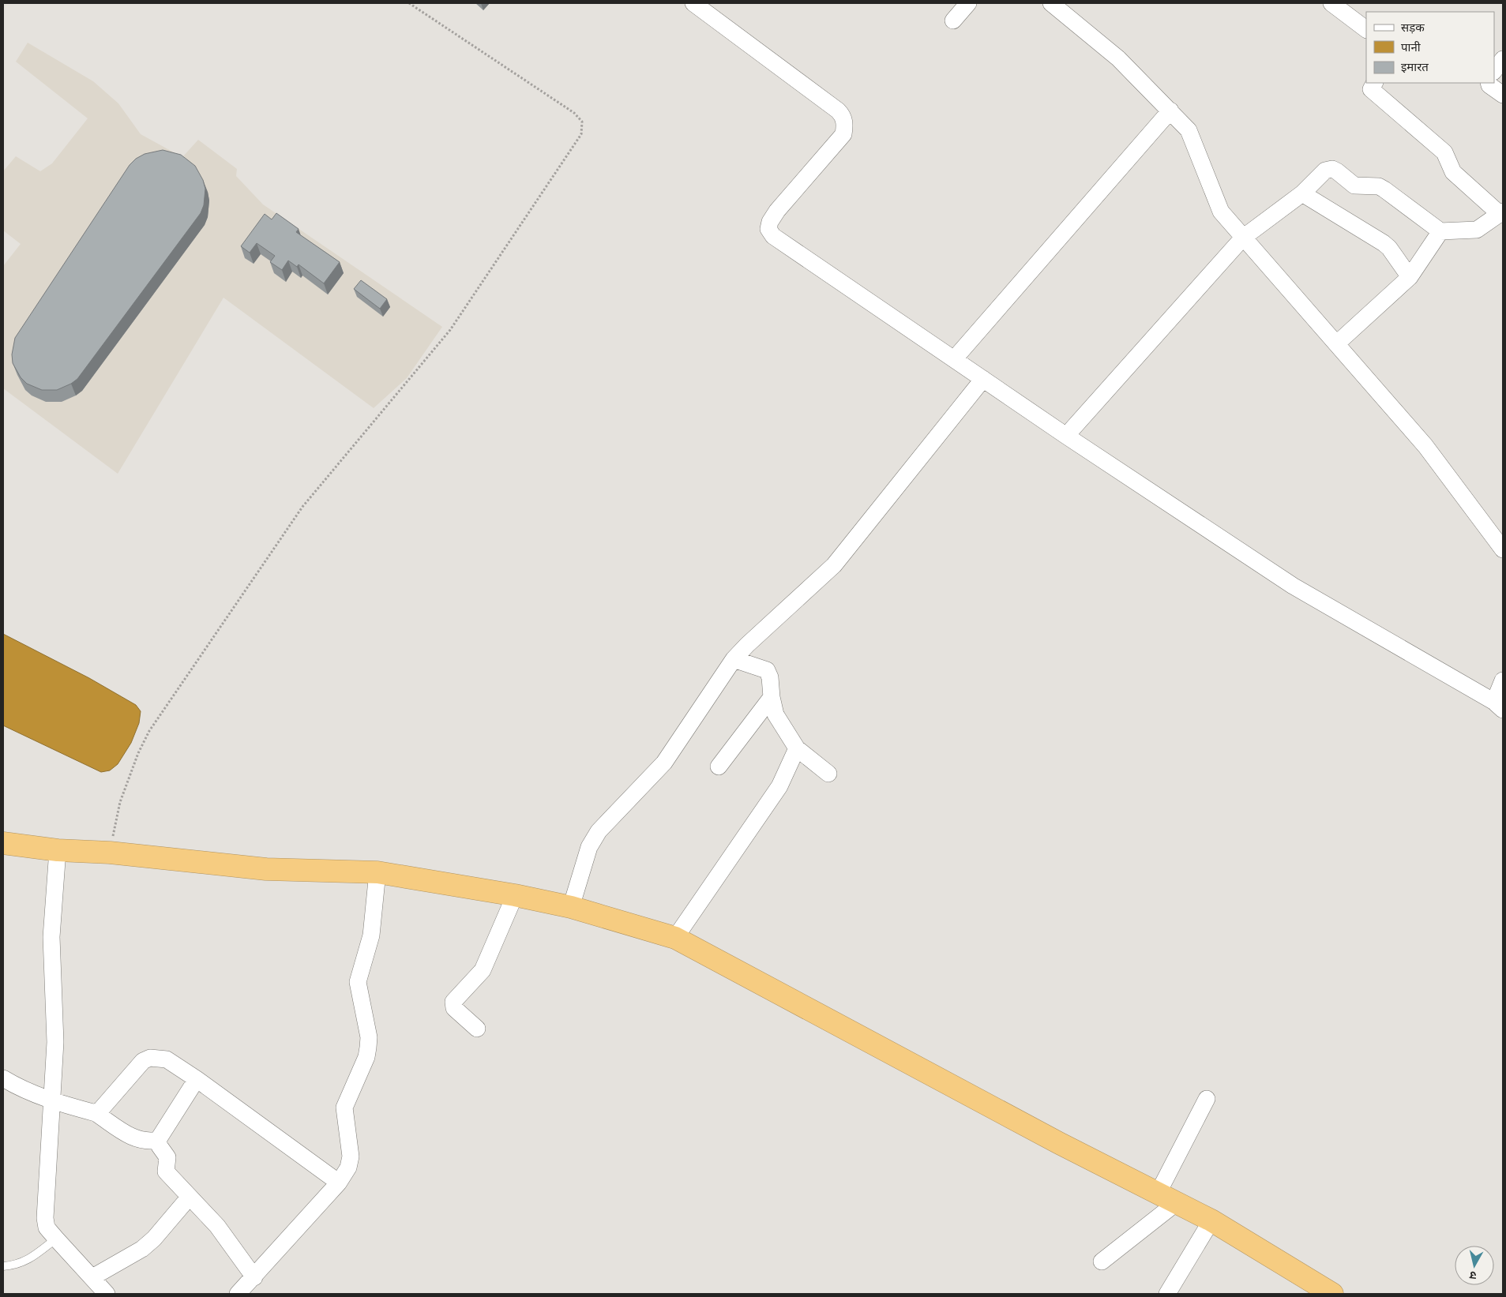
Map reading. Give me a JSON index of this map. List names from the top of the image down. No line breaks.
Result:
{"legend":["सड़क","पानी","इमारत"],"north":"bottom"}
